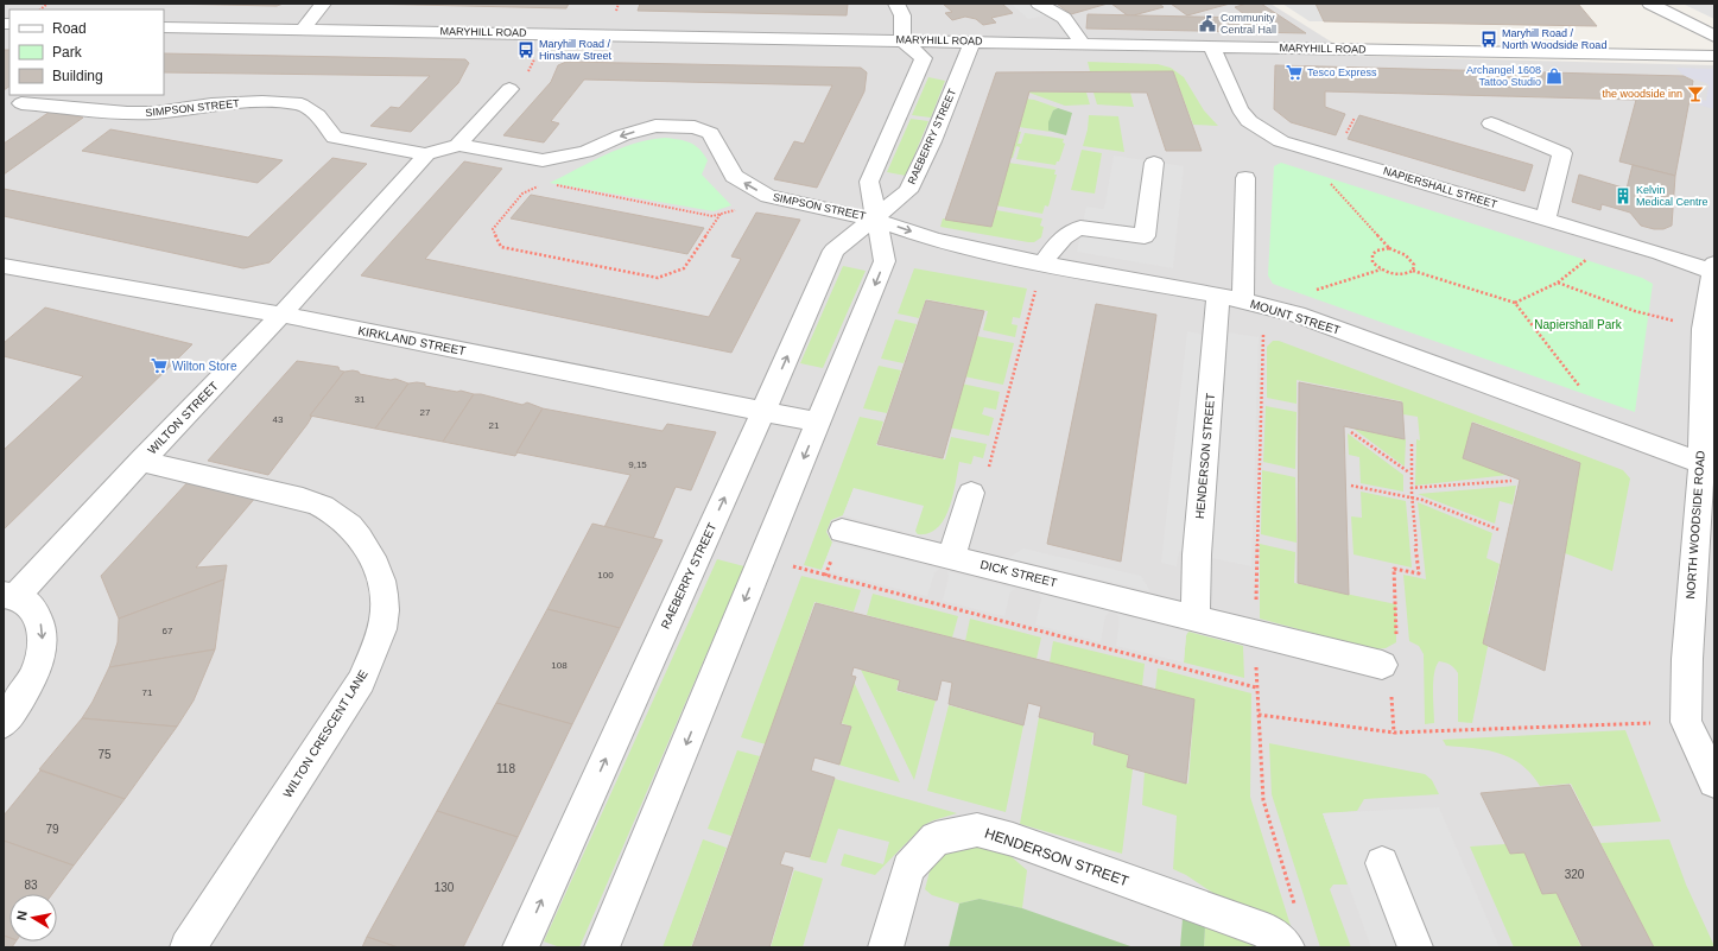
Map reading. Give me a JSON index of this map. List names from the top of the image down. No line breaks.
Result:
{"streets":{"street":["MARYHILL ROAD","SIMPSON STREET","RAEBERRY STREET","NAPIERSHALL STREET","MOUNT STREET","KIRKLAND STREET","WILTON STREET","HENDERSON STREET","NORTH WOODSIDE ROAD","DICK STREET","WILTON CRESCENT LANE"]},"crossings":[["MARYHILL ROAD","RAEBERRY STREET"],["MARYHILL ROAD","NAPIERSHALL STREET"],["SIMPSON STREET","RAEBERRY STREET"],["SIMPSON STREET","MOUNT STREET"],["SIMPSON STREET","WILTON STREET"],["RAEBERRY STREET","MOUNT STREET"],["RAEBERRY STREET","KIRKLAND STREET"],["NAPIERSHALL STREET","NORTH WOODSIDE ROAD"],["MOUNT STREET","HENDERSON STREET"],["MOUNT STREET","NORTH WOODSIDE ROAD"],["KIRKLAND STREET","WILTON STREET"],["WILTON STREET","WILTON CRESCENT LANE"],["HENDERSON STREET","DICK STREET"]],"parks":["Napiershall Park"],"places":{"public building":["Community Central Hall"],"bus stop":["Maryhill Road / North Woodside Road","Maryhill Road / Hinshaw Street"],"supermarket":["Tesco Express","Wilton Store"],"shop":["Archangel 1608 Tattoo Studio"],"bar":["the woodside inn"],"building":["Kelvin Medical Centre"]},"house_numbers":["31","27","43","21","9,15","100","67","108","71","75","118","79","320","83","130"],"legend":["Road","Park","Building"],"north":"left"}
